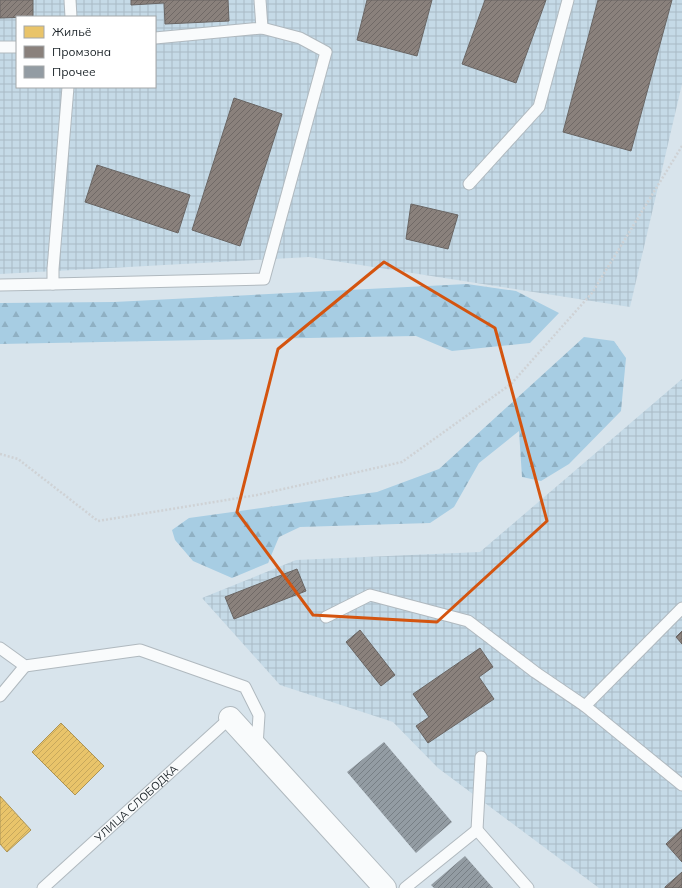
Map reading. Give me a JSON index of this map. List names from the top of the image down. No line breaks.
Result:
{"streets":{"lane":["УЛИЦА СЛОБОДКА"]},"legend":["Жильё","Промзона","Прочее"]}
